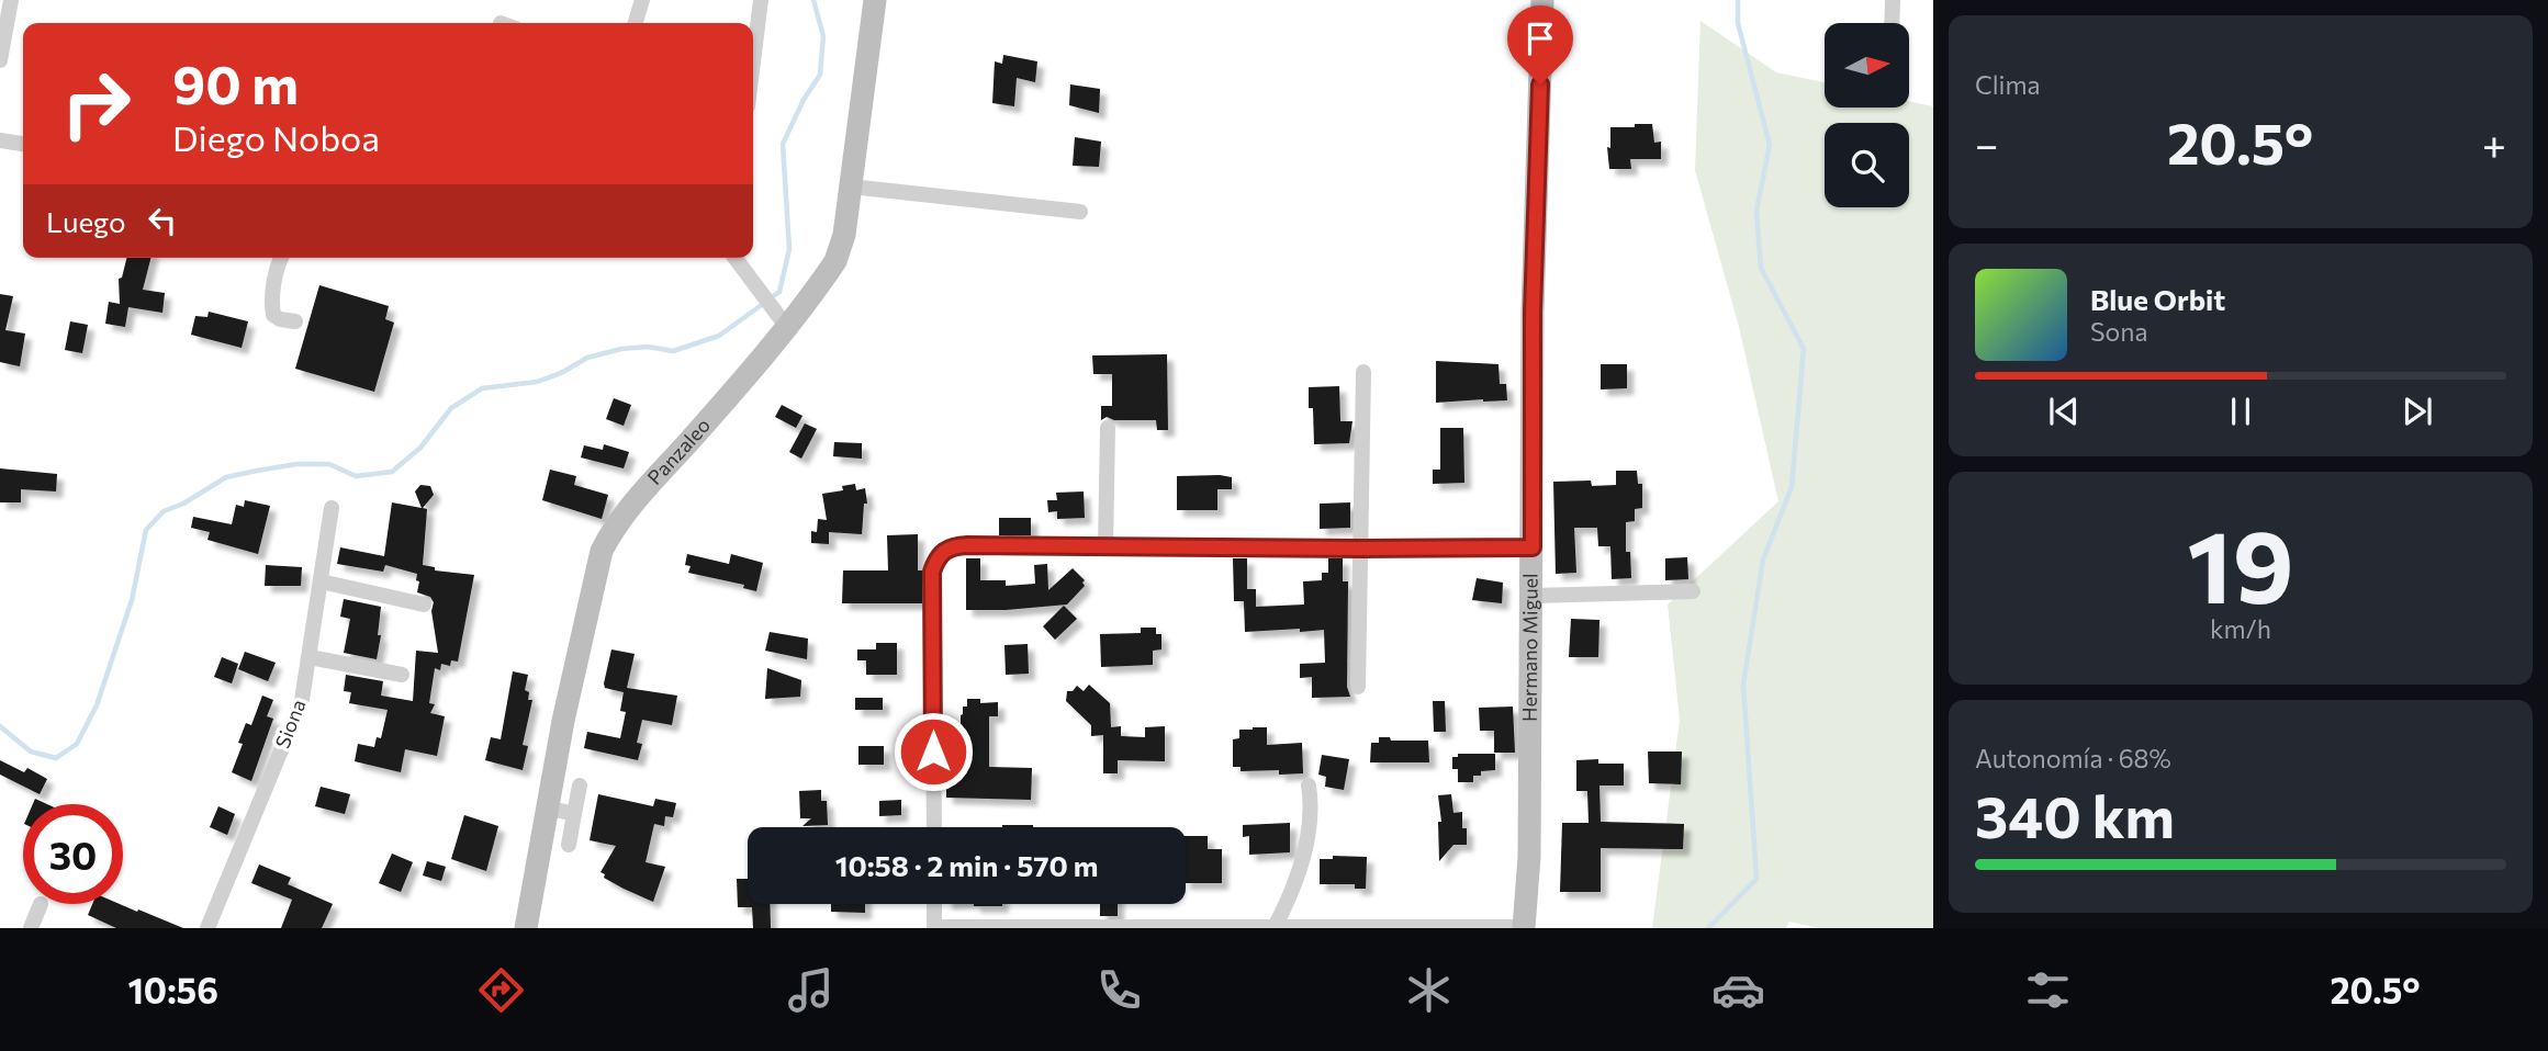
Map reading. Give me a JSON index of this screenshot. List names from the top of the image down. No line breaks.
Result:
{"streets":{"street":["Panzaleo","Hermano Miguel","Siona"]},"north":"right","page":{"tile":["Clima",["19","km/h"],["Autonomía · 68%","340 km"]],"turn":["90 m","Diego Noboa"],"heat":["−","20.5°","+"],"then":"Luego","song":["Blue Orbit","Sona"],"limit":"30","trip":"10:58 · 2 min · 570 m","tabs":["10:56","20.5°"]}}
